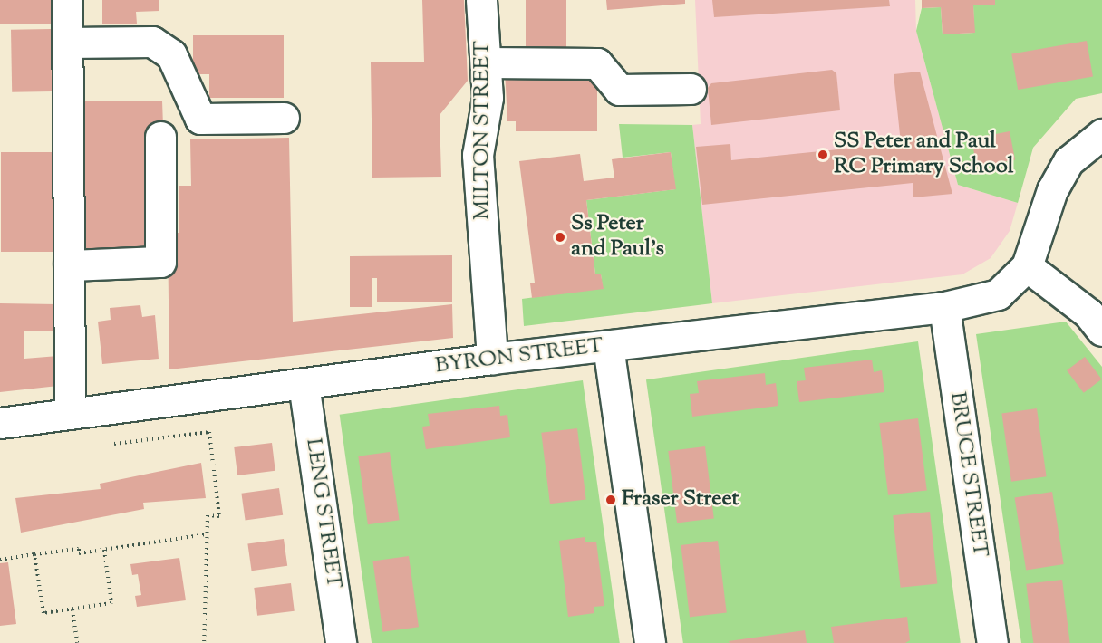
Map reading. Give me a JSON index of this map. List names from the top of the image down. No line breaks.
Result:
{"streets":{"street":["MILTON STREET","BYRON STREET","BRUCE STREET","LENG STREET"]},"crossings":[["MILTON STREET","BYRON STREET"],["BYRON STREET","BRUCE STREET"],["BYRON STREET","LENG STREET"]],"places":["SS Peter and Paul RC Primary School","Ss Peter and Paul's","Fraser Street"]}
